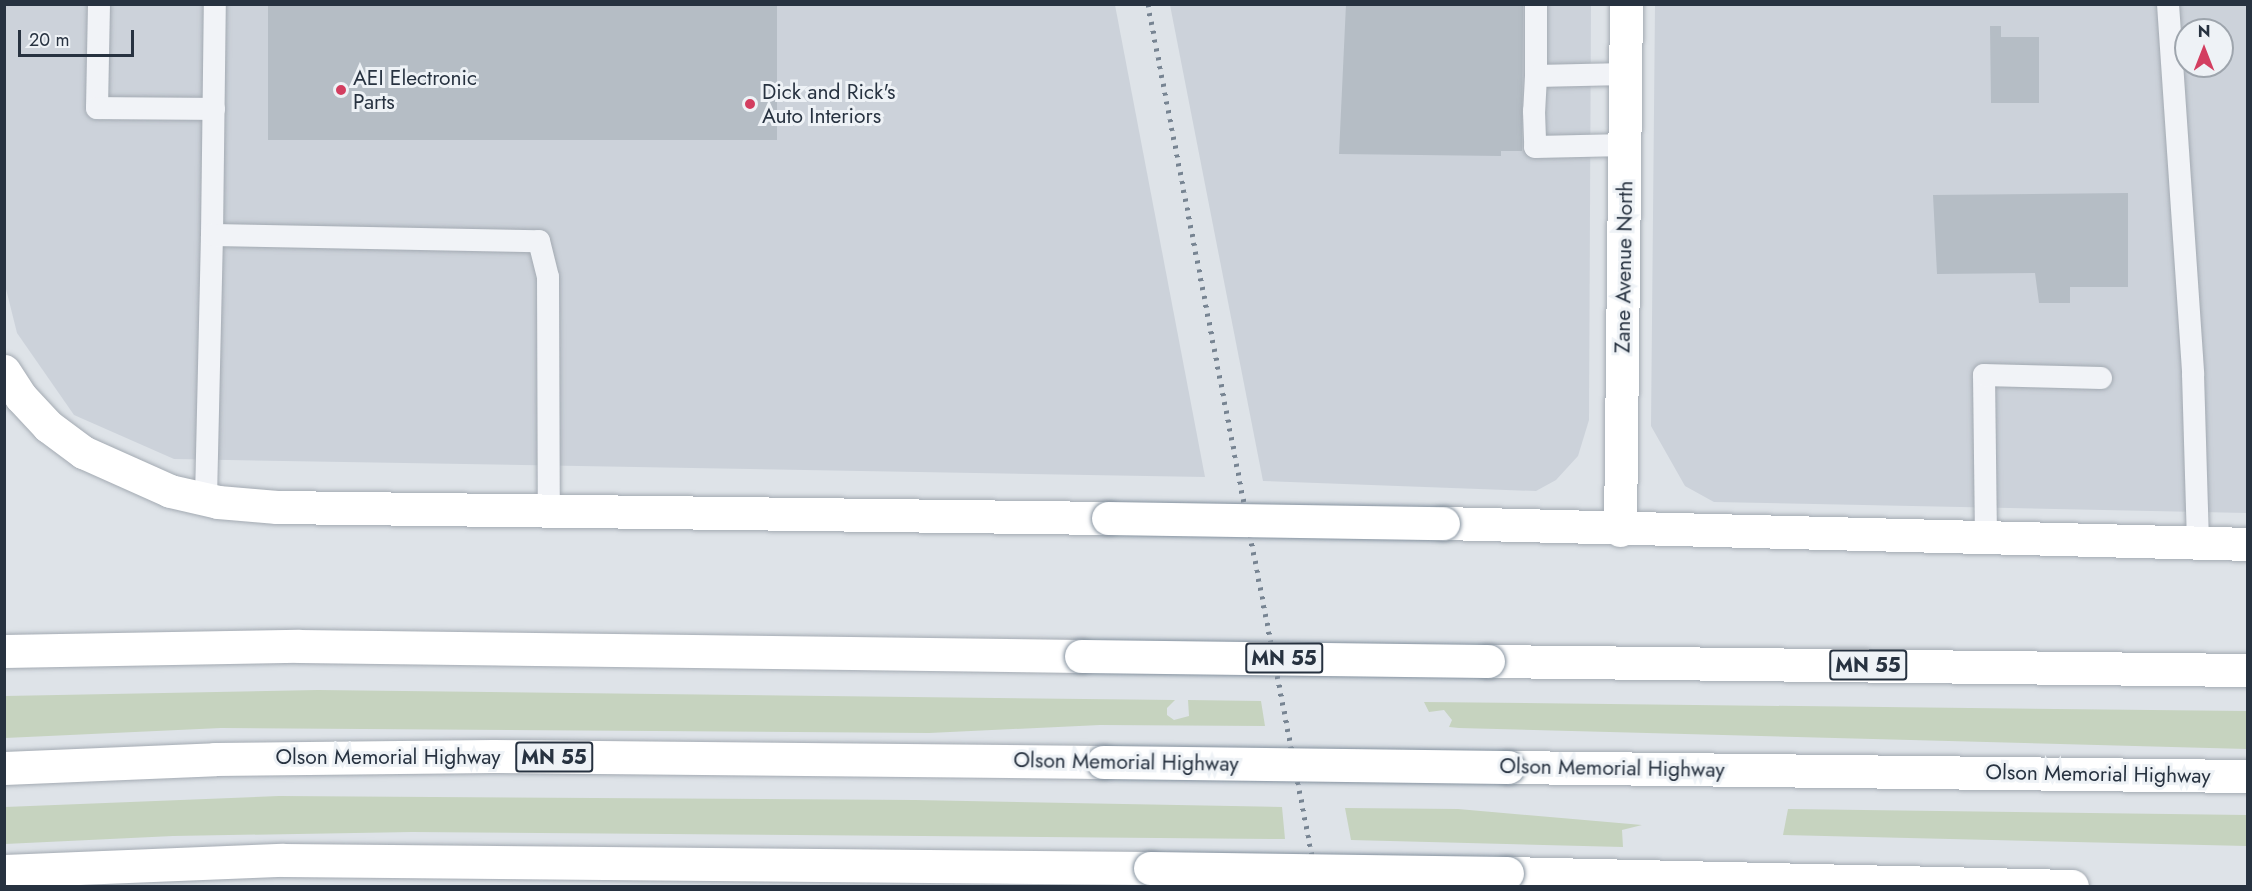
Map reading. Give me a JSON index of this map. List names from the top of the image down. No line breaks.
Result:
{"streets":{"main road":["Zane Avenue North","MN 55","Olson Memorial Highway"]},"places":["AEI Electronic Parts","Dick and Rick's Auto Interiors"],"scale_bar":"20 m","north":"top"}
